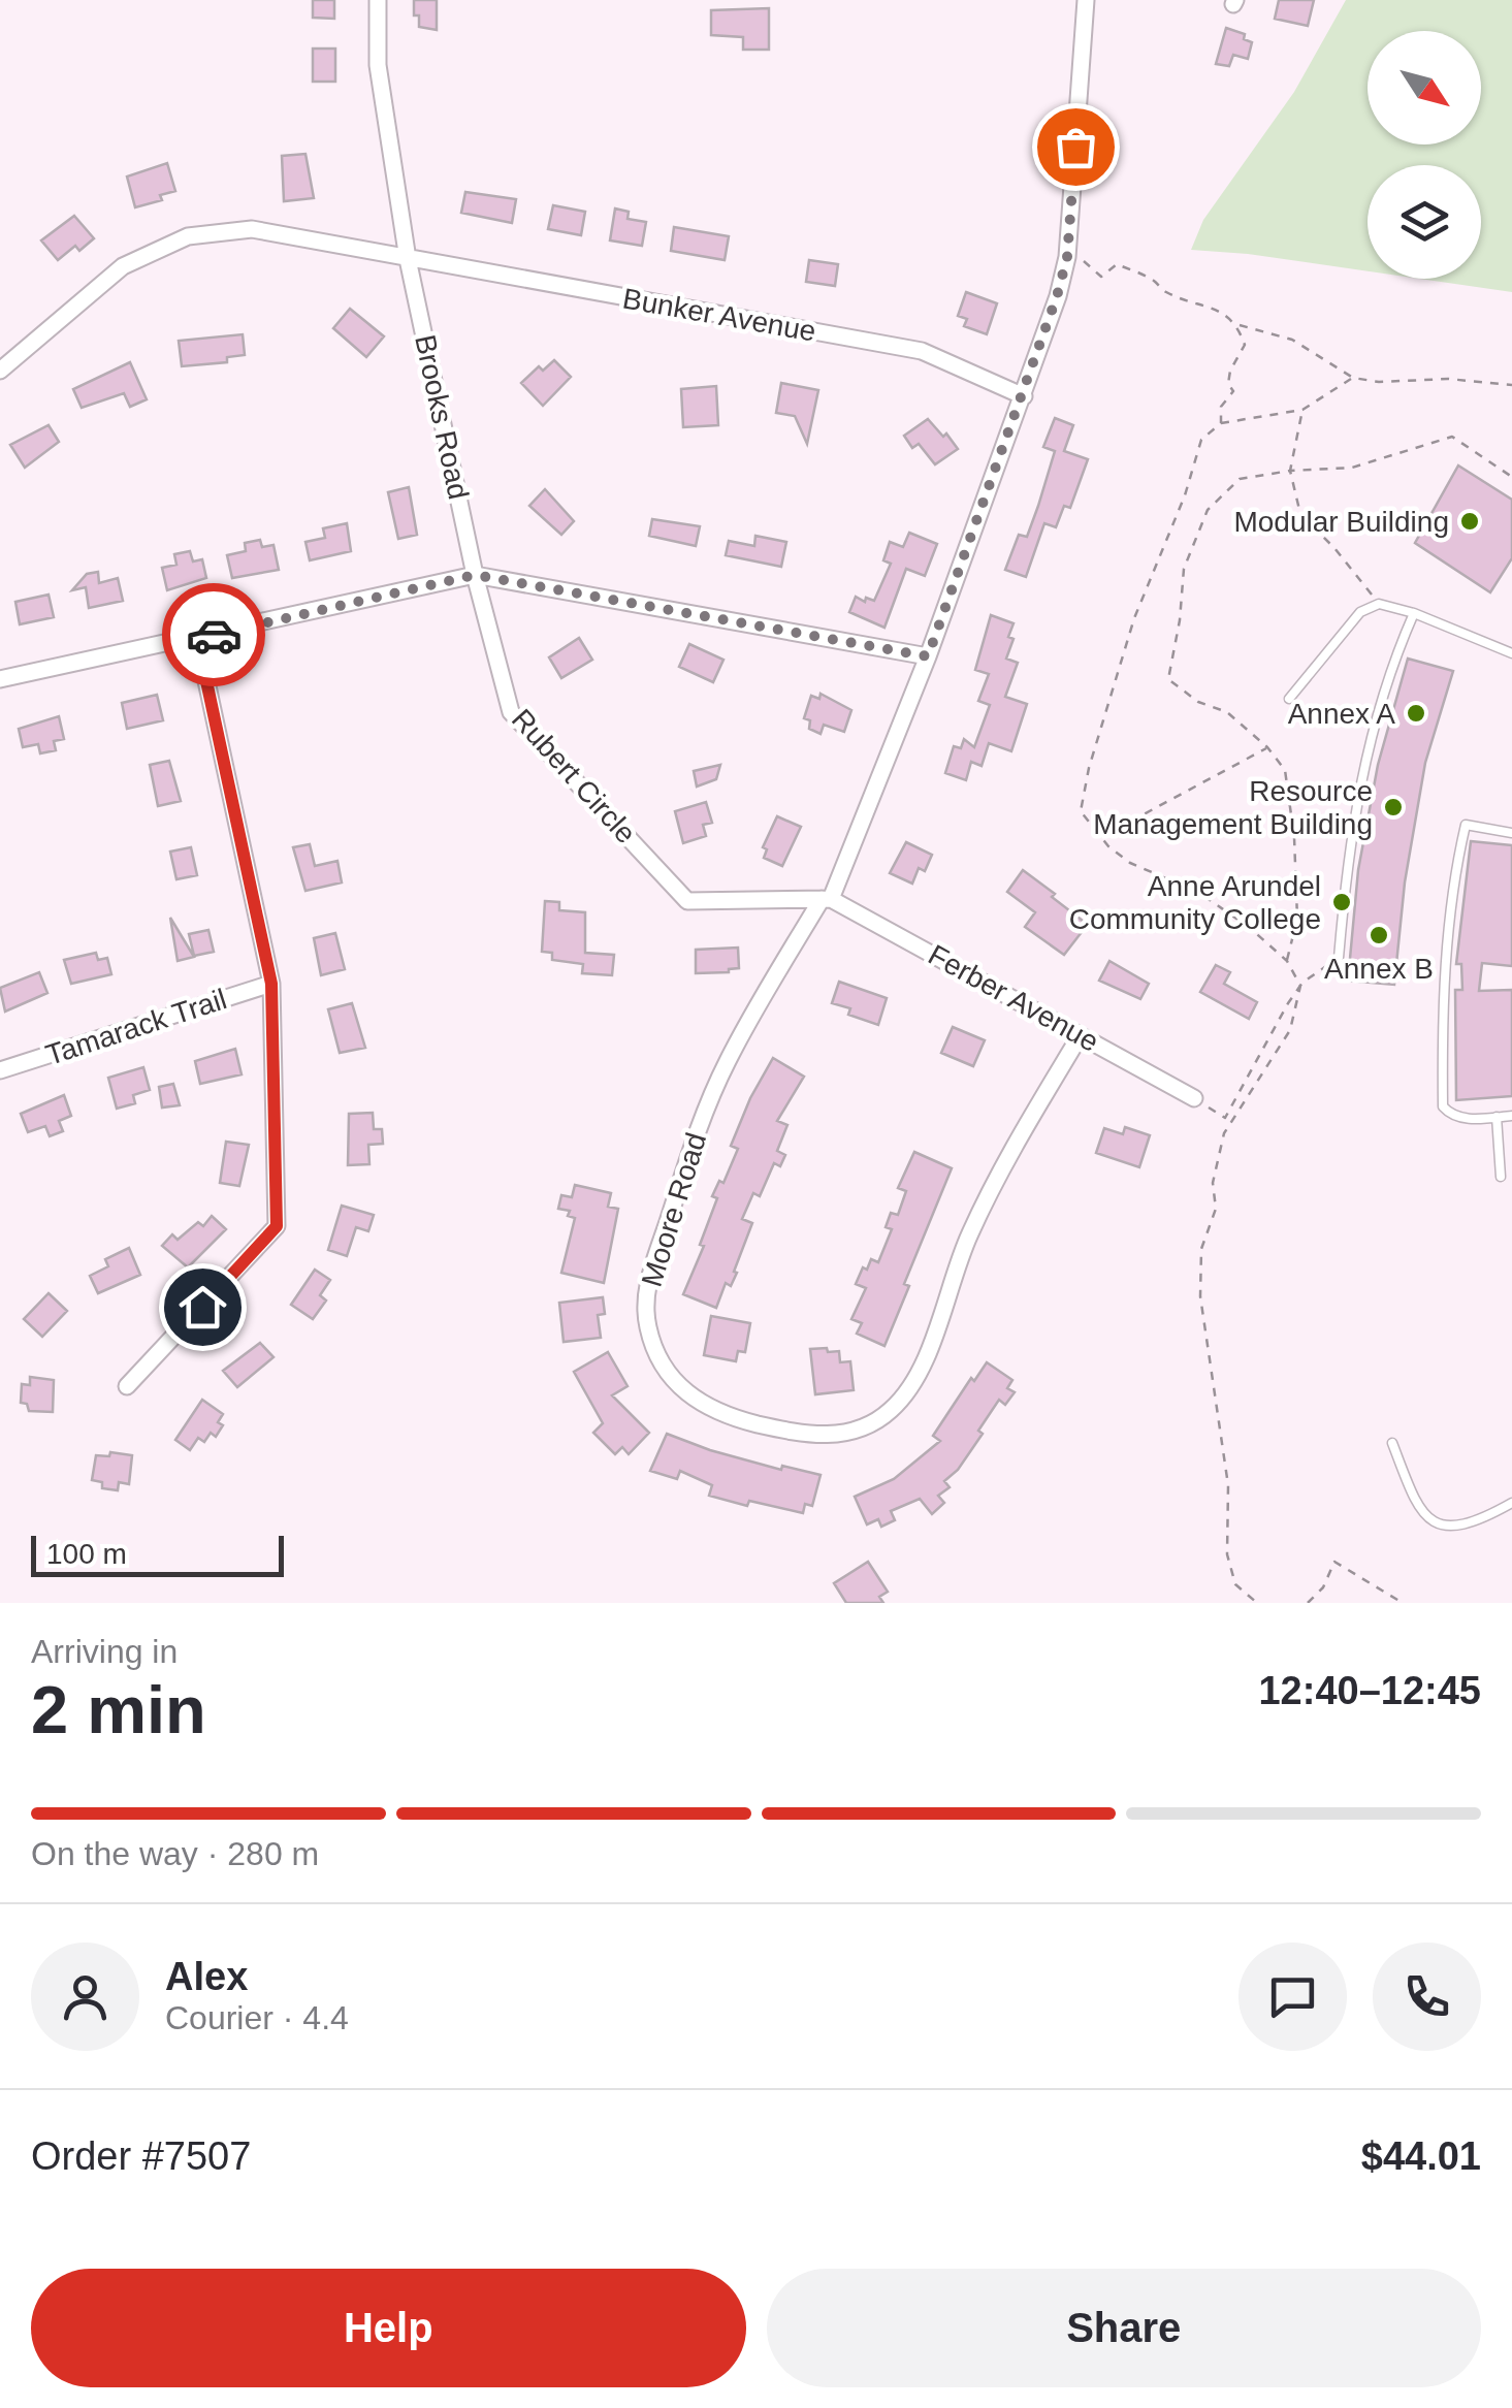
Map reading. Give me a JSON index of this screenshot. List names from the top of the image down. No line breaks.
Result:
{"streets":{"street":["Bunker Avenue","Brooks Road","Rubert Circle","Ferber Avenue","Tamarack Trail","Moore Road"]},"crossings":[["Bunker Avenue","Brooks Road"],["Bunker Avenue","Moore Road"],["Brooks Road","Rubert Circle"],["Rubert Circle","Ferber Avenue"],["Rubert Circle","Moore Road"],["Ferber Avenue","Moore Road"]],"places":["Modular Building","Annex A","Resource Management Building","Anne Arundel Community College","Annex B"],"scale_bar":"100 m","north":"bottom right","page":{"scale":"100 m","heading":["2 min","Arriving in","12:40–12:45"],"panel":["Alex","Courier · 4.4","Order #7507","$44.01"],"bar":"On the way · 280 m","buttons":["Help","Share"]}}
